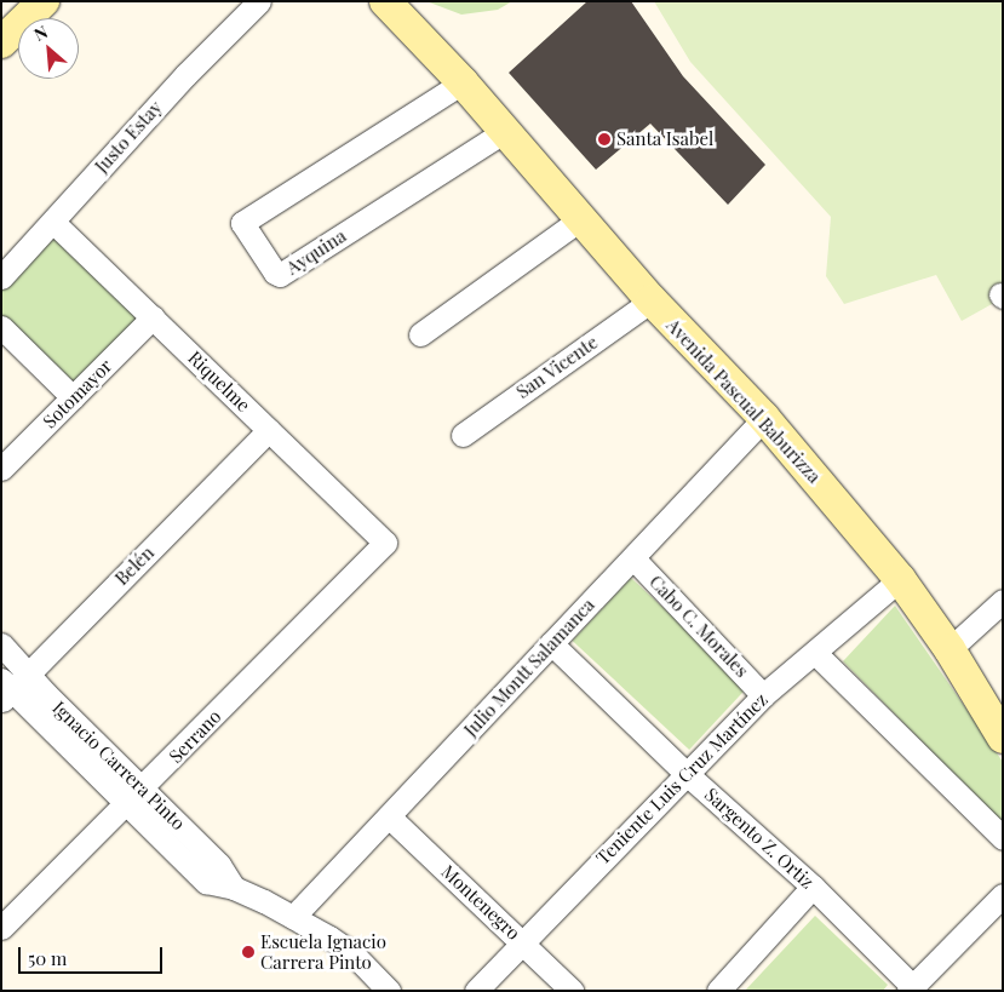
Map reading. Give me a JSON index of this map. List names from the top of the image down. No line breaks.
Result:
{"streets":{"main road":["Avenida Pascual Baburizza"],"street":["Justo Estay","Ayquina","San Vicente","Riquelme","Sotomayor","Belén","Cabo C. Morales","Julio Montt Salamanca","Serrano","Ignacio Carrera Pinto","Teniente Luis Cruz Martínez","Sargento Z. Ortiz","Montenegro"]},"crossings":[["Justo Estay","Riquelme"],["Ayquina","Avenida Pascual Baburizza"],["San Vicente","Avenida Pascual Baburizza"],["Riquelme","Sotomayor"],["Riquelme","Belén"],["Riquelme","Serrano"],["Avenida Pascual Baburizza","Julio Montt Salamanca"],["Avenida Pascual Baburizza","Teniente Luis Cruz Martínez"],["Belén","Ignacio Carrera Pinto"],["Cabo C. Morales","Julio Montt Salamanca"],["Cabo C. Morales","Teniente Luis Cruz Martínez"],["Julio Montt Salamanca","Ignacio Carrera Pinto"],["Julio Montt Salamanca","Sargento Z. Ortiz"],["Julio Montt Salamanca","Montenegro"],["Serrano","Ignacio Carrera Pinto"],["Teniente Luis Cruz Martínez","Sargento Z. Ortiz"],["Teniente Luis Cruz Martínez","Montenegro"]],"places":["Santa Isabel","Escuela Ignacio Carrera Pinto"],"scale_bar":"50 m","north":"top left"}
